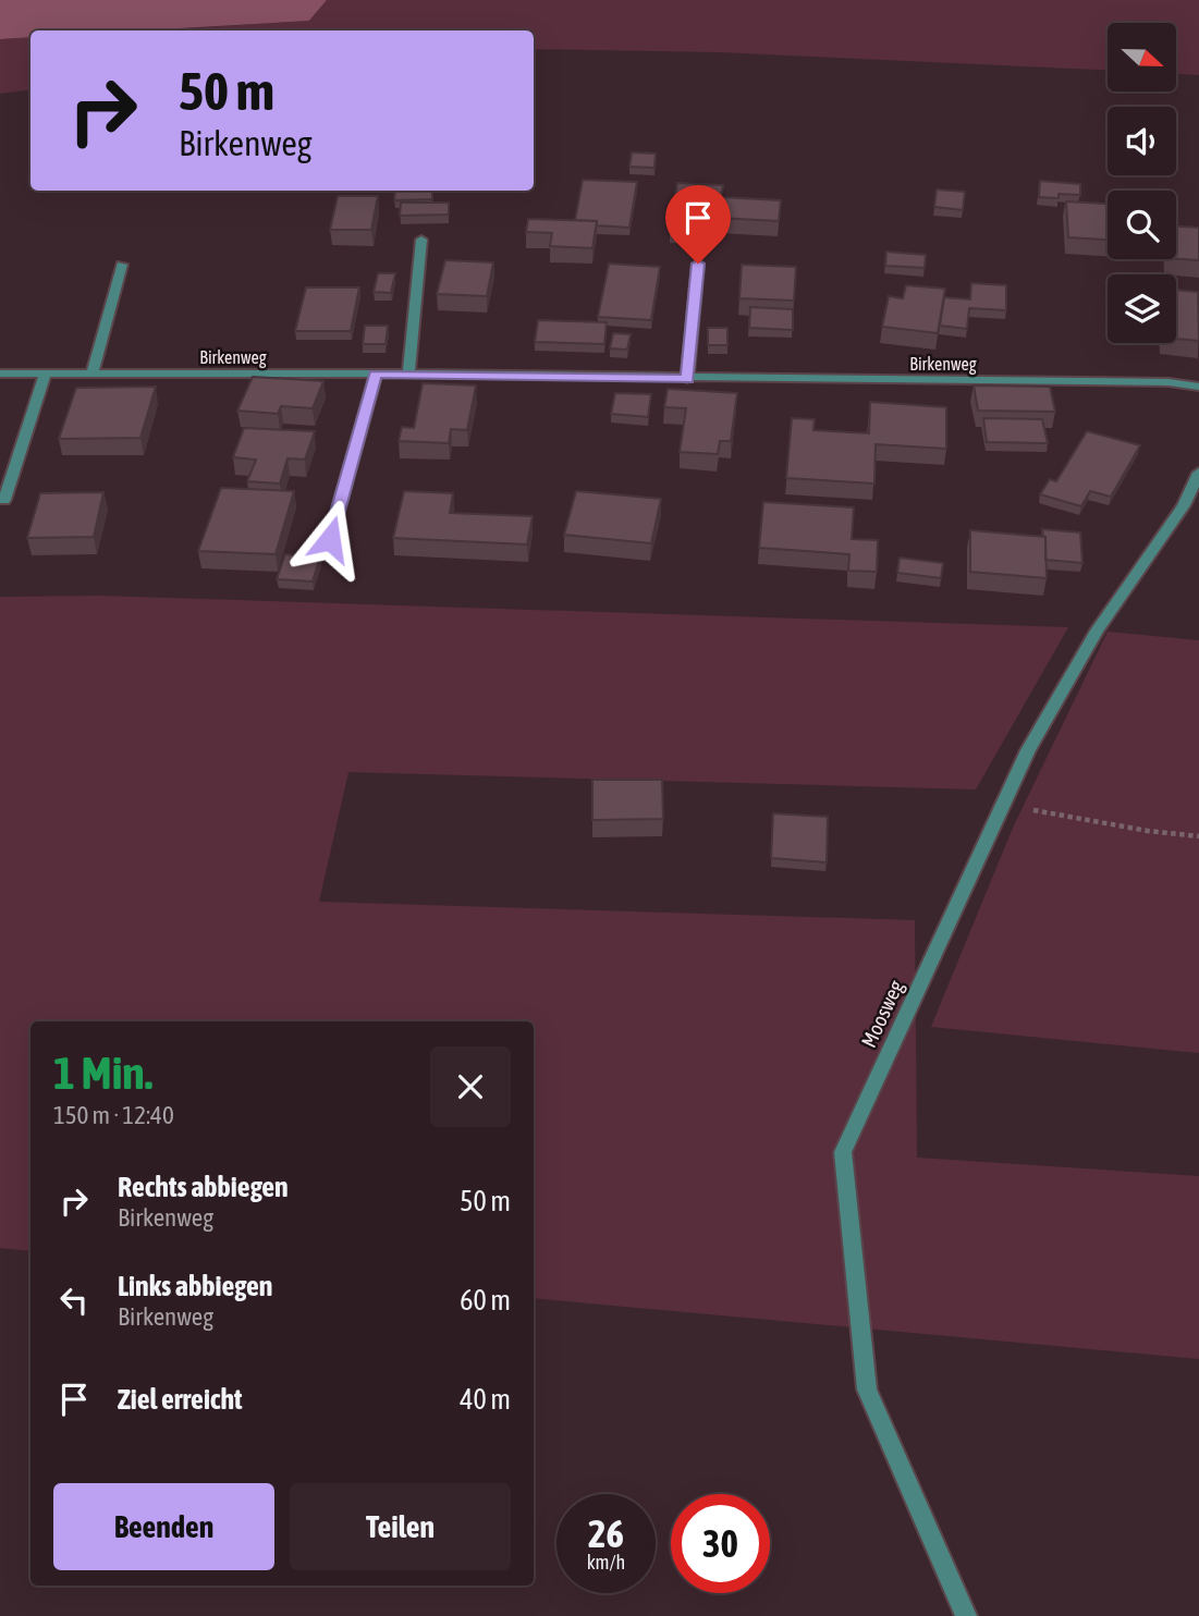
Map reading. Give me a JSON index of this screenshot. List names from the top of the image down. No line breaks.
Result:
{"streets":{"street":["Birkenweg","Moosweg"]},"north":"right","page":{"turn":["50 m","Birkenweg"],"heading":["1 Min.","150 m · 12:40"],"list":[{"name":"Rechts abbiegen","note":"Birkenweg","value":"50 m"},{"name":"Links abbiegen","note":"Birkenweg","value":"60 m"},{"name":"Ziel erreicht","value":"40 m"}],"buttons":["Beenden","Teilen"],"speed":"26 km/h","limit":"30"}}
